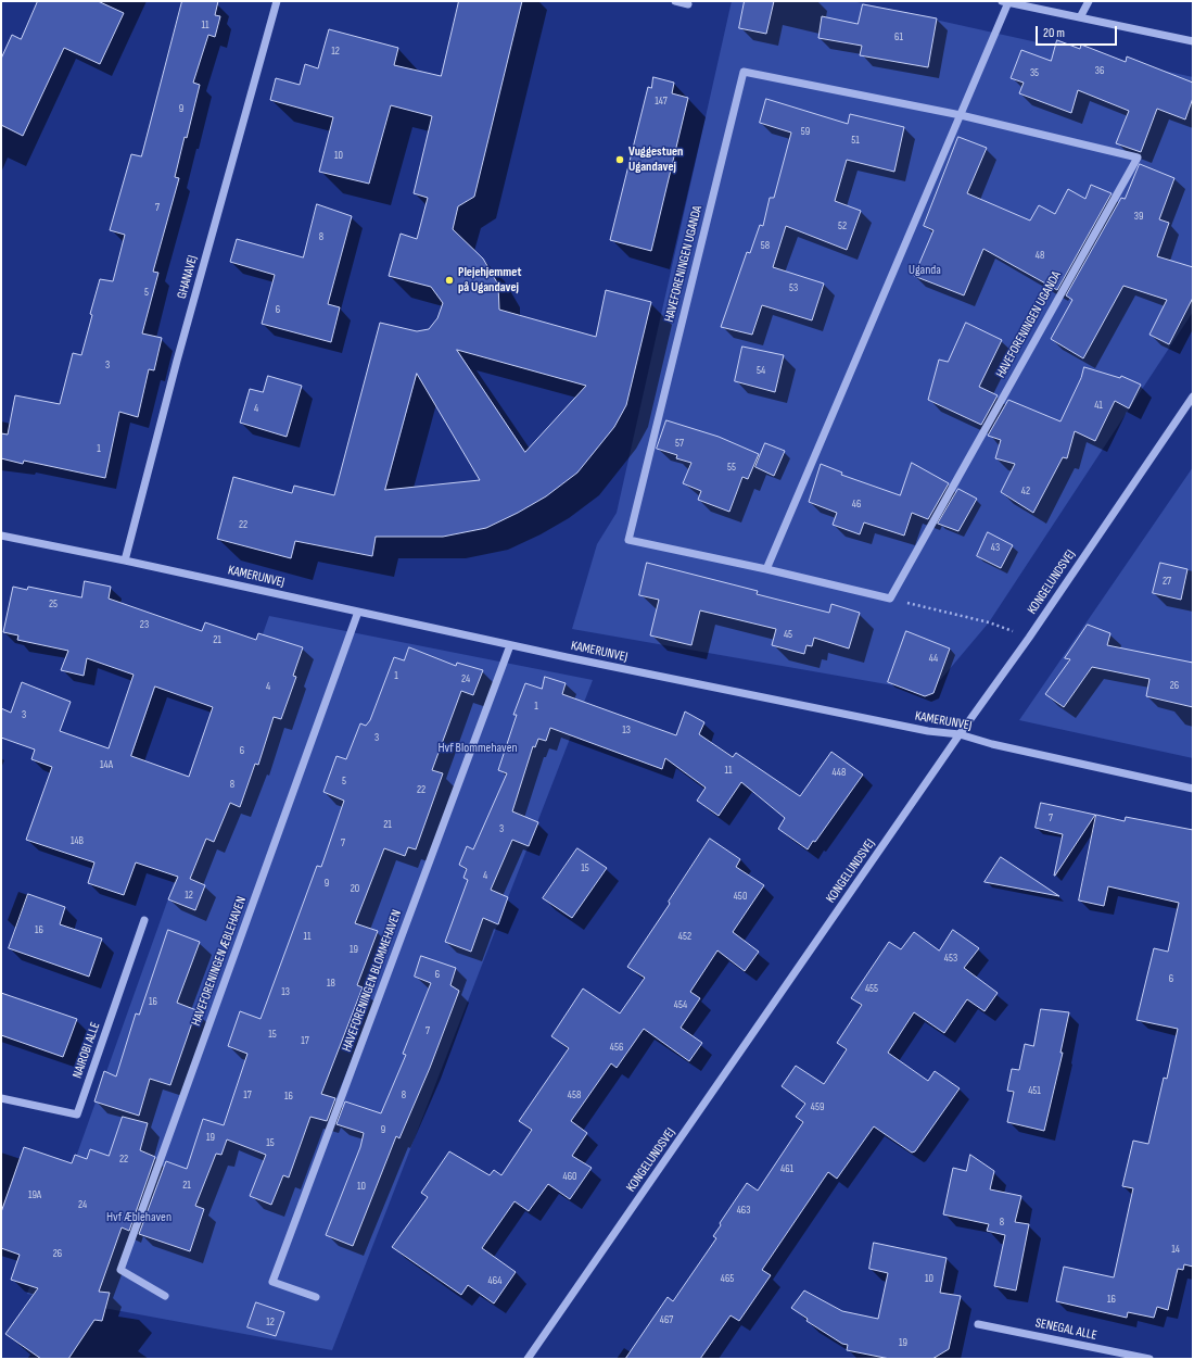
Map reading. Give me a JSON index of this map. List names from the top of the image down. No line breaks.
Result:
{"streets":{"street":["HAVEFORENINGEN UGANDA","GHANAVEJ","KAMERUNVEJ","KONGELUNDSVEJ","HAVEFORENINGEN ÆBLEHAVEN","HAVEFORENINGEN BLOMMEHAVEN","NAIROBI ALLE","SENEGAL ALLE"]},"crossings":[["GHANAVEJ","KAMERUNVEJ"],["KAMERUNVEJ","KONGELUNDSVEJ"],["KAMERUNVEJ","HAVEFORENINGEN ÆBLEHAVEN"],["KAMERUNVEJ","HAVEFORENINGEN BLOMMEHAVEN"]],"parks":["Uganda","Hvf Blommehaven","Hvf Æblehaven"],"places":["Vuggestuen Ugandavej","Plejehjemmet på Ugandavej"],"house_numbers":["11","61","12","36","35","147","9","59","51","10","7","39","52","8","58","48","53","5","6","3","54","41","4","57","1","55","42","46","22","43","27","25","23","45","21","44","1","24","26","4","1","3","13","3","6","14A","11","448","5","8","22","7","21","3","14B","7","15","4","9","20","12","450","16","11","452","19","453","6","6","18","455","13","16","454","7","15","17","456","451","17","8","458","16","459","9","19","15","22","461","460","21","10","19A","24","463","8","14","26","465","10","464","16","467","12","19"],"scale_bar":"20 m"}
